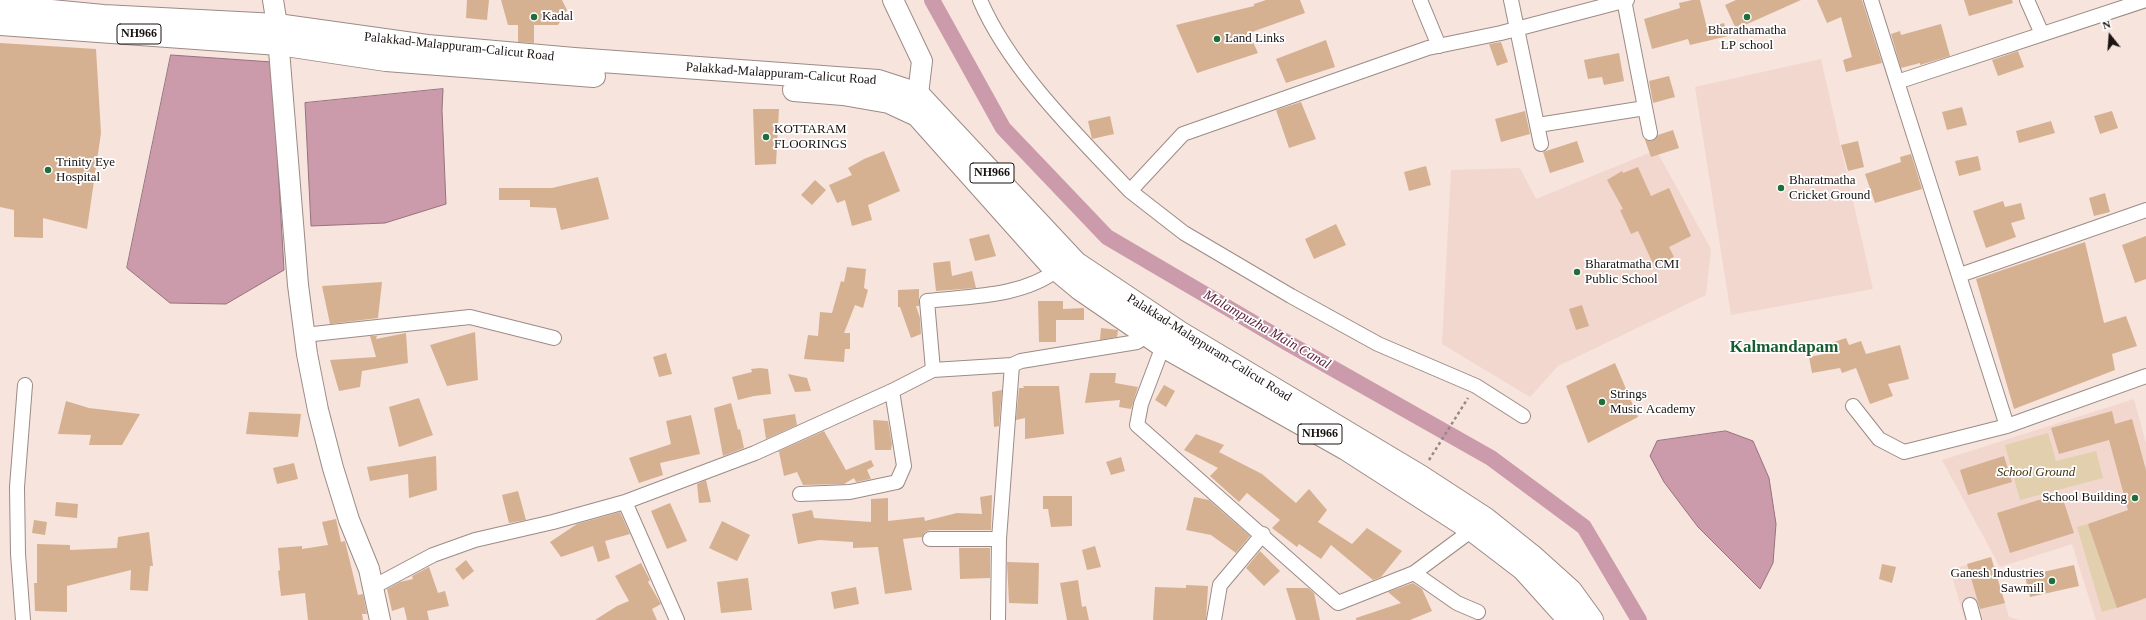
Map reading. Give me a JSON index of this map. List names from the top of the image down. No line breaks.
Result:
{"streets":{"highway":["NH966","Palakkad-Malappuram-Calicut Road"]},"districts":["Kalmandapam"],"water":["Malampuzha Main Canal"],"parks":["School Ground"],"places":["Kadal","Bharathamatha LP school","Land Links","KOTTARAM FLOORINGS","Trinity Eye Hospital","Bharatmatha Cricket Ground","Bharatmatha CMI Public School","Strings Music Academy","School Building","Ganesh Industries Sawmill"],"north":"top"}
